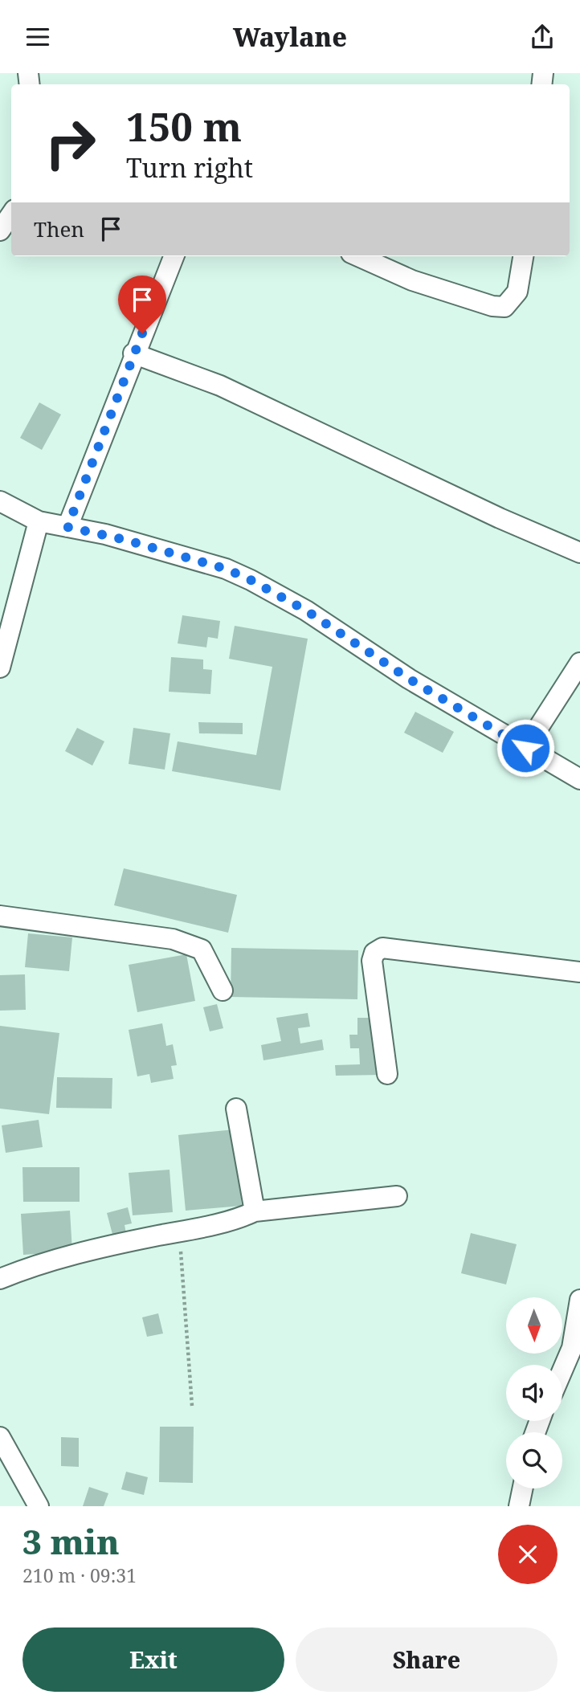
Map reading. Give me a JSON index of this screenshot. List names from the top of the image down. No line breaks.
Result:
{"north":"bottom","page":{"header":"Waylane","turn":["150 m","Turn right"],"then":"Then","heading":["3 min","210 m · 09:31"],"buttons":["Exit","Share"]}}
